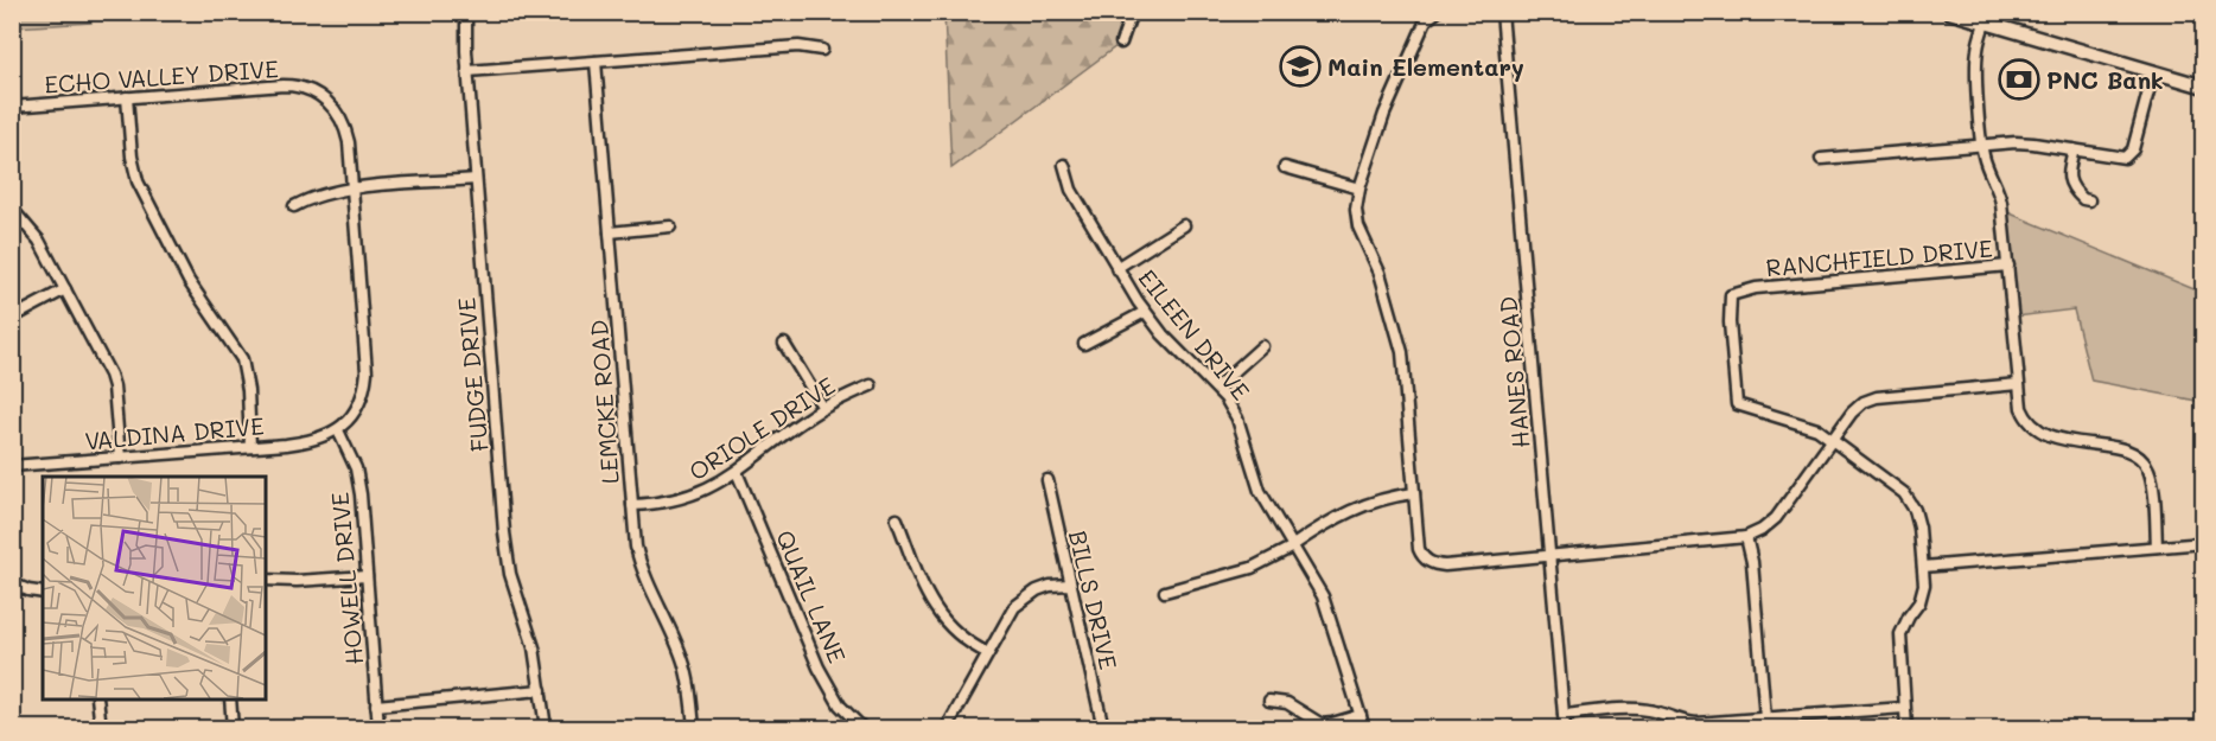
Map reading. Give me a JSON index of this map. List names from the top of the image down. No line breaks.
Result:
{"streets":{"street":["ECHO VALLEY DRIVE","RANCHFIELD DRIVE","EILEEN DRIVE","HANES ROAD","FUDGE DRIVE","LEMCKE ROAD","ORIOLE DRIVE","VALDINA DRIVE","HOWELL DRIVE","QUAIL LANE","BILLS DRIVE"]},"crossings":[["LEMCKE ROAD","ORIOLE DRIVE"],["ORIOLE DRIVE","QUAIL LANE"],["VALDINA DRIVE","HOWELL DRIVE"]],"places":{"school or university":["Main Elementary"],"bank":["PNC Bank"]}}
